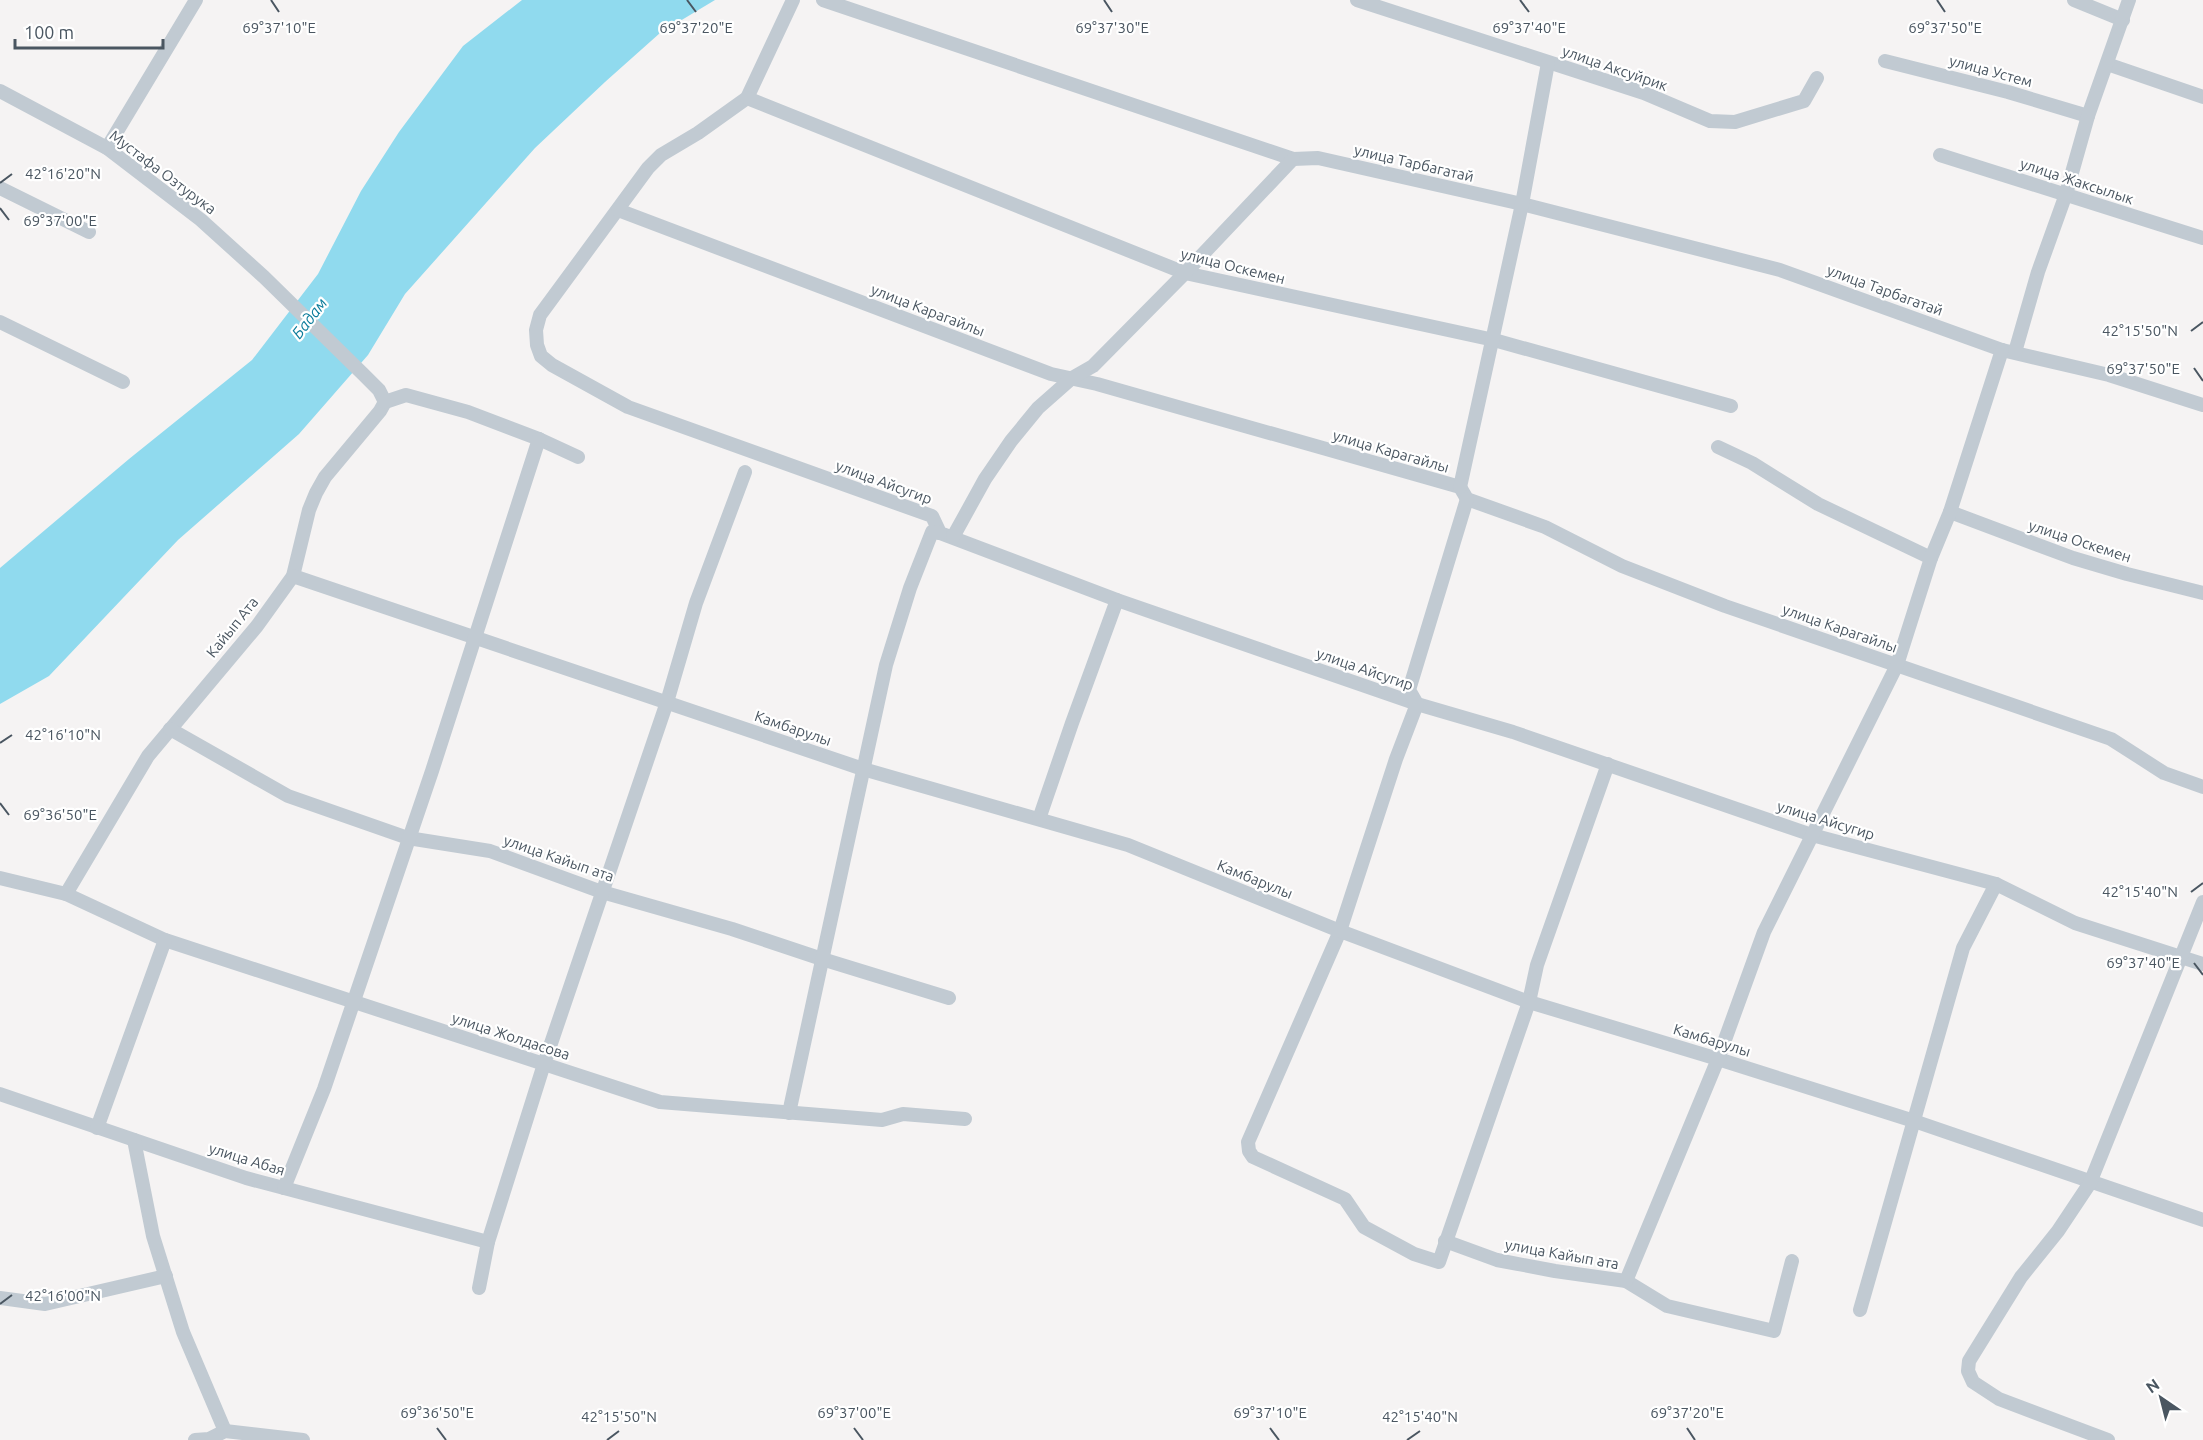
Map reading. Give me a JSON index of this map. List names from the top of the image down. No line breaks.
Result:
{"streets":{"street":["улица Аксуйрик","улица Устем","улица Тарбагатай","Мустафа Озтурука","улица Жаксылык","улица Оскемен","улица Карагайлы","улица Айсугир","Кайып Ата","Камбарулы","улица Кайып ата","улица Жолдасова","улица Абая"]},"crossings":[["Мустафа Озтурука","Кайып Ата"],["улица Карагайлы","улица Айсугир"],["Кайып Ата","Камбарулы"],["Кайып Ата","улица Кайып ата"],["Кайып Ата","улица Жолдасова"]],"water":["Бадам"],"scale_bar":"100 m","north":"top left","coordinates":["69°37'20\"E","69°37'50\"E","69°37'10\"E","69°37'30\"E","69°37'40\"E","42°16'20\"N","69°37'00\"E","42°15'50\"N","42°16'10\"N","69°36'50\"E","42°15'40\"N","42°16'00\"N"]}
